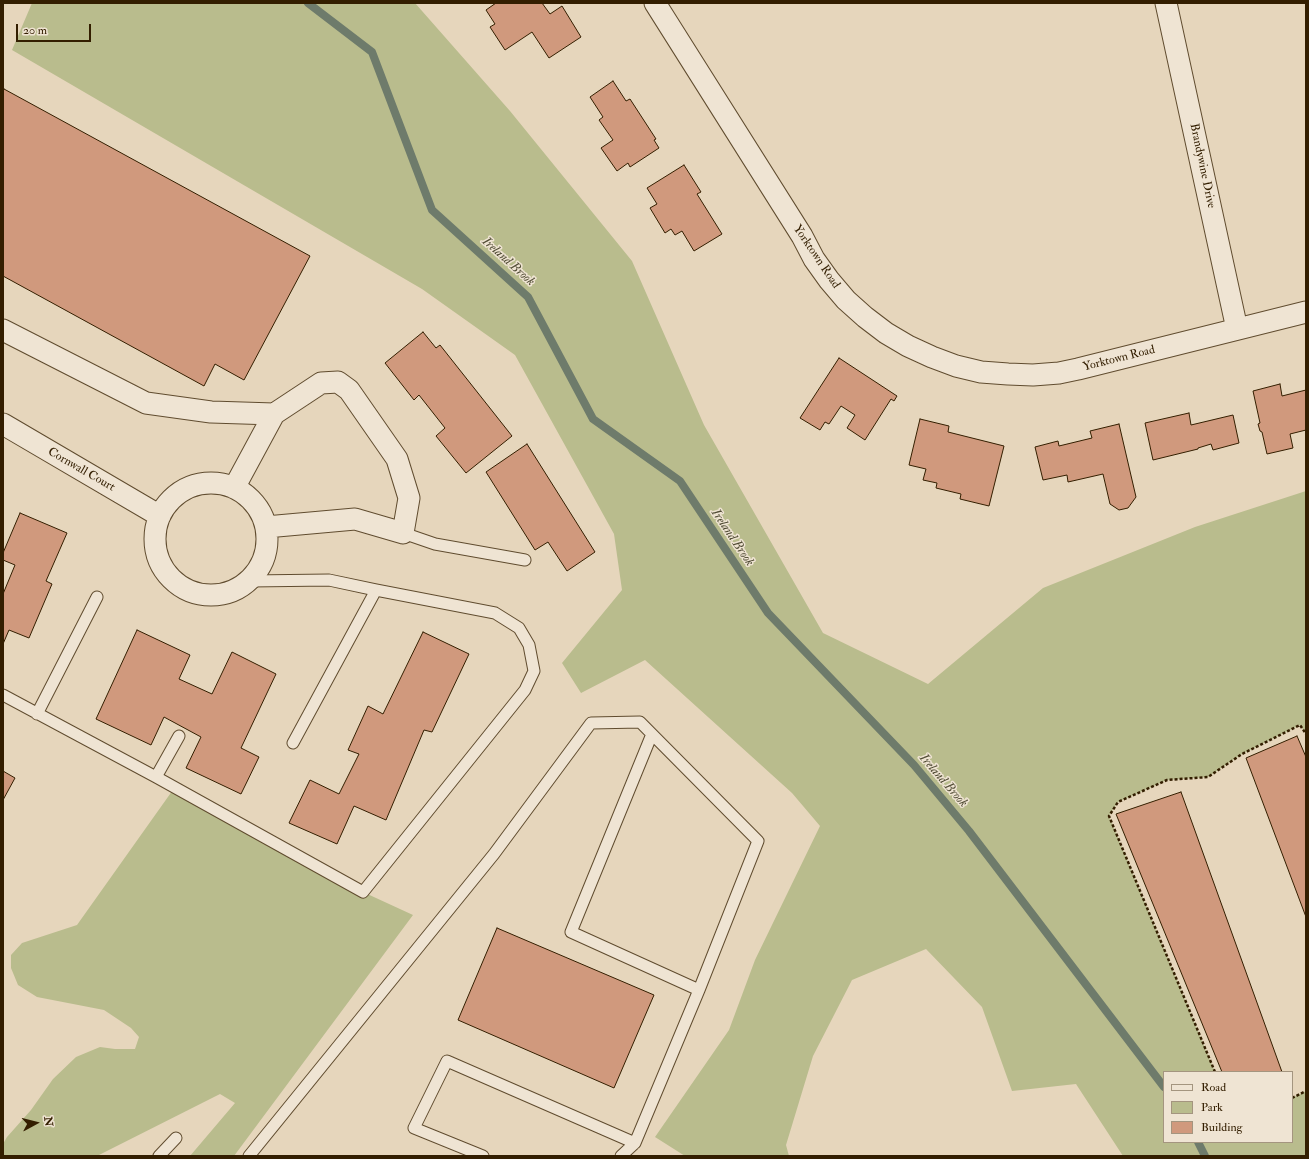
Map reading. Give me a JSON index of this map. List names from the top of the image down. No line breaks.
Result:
{"streets":{"street":["Brandywine Drive","Yorktown Road","Cornwall Court"]},"crossings":[["Brandywine Drive","Yorktown Road"]],"water":["Ireland Brook"],"legend":["Road","Park","Building"],"scale_bar":"20 m","north":"right"}
